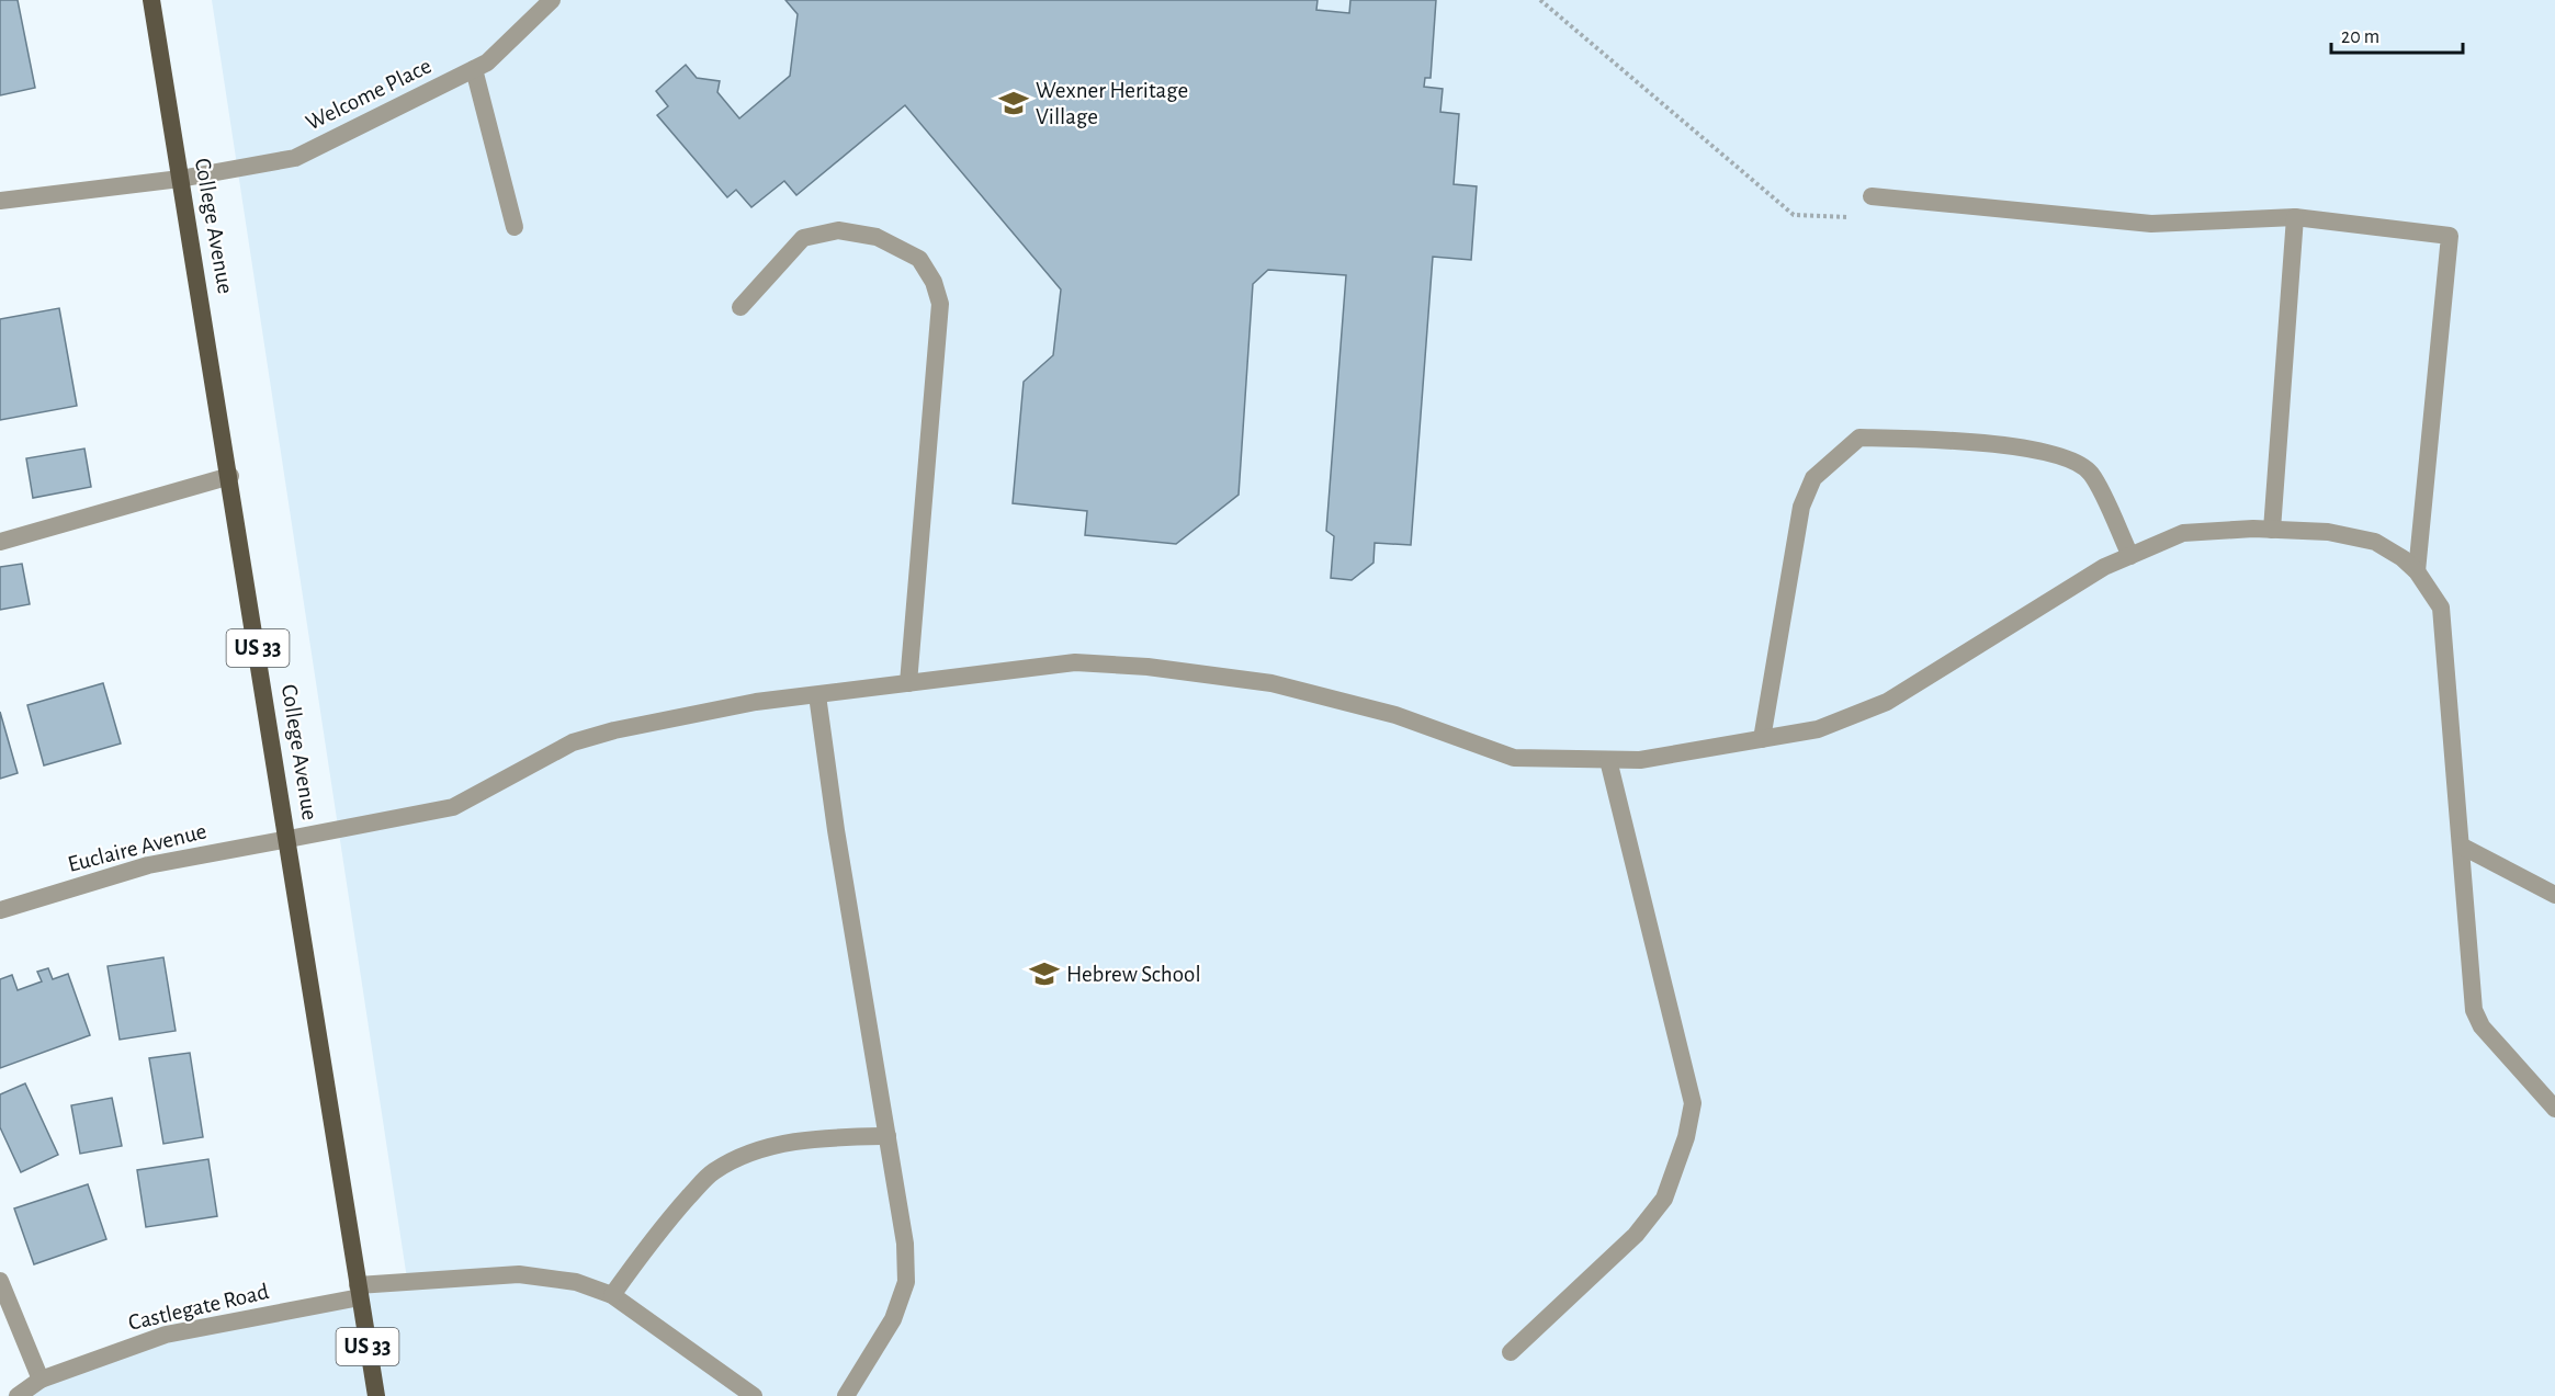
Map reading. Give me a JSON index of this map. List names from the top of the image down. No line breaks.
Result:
{"streets":{"main road":["College Avenue","US 33"],"street":["Welcome Place","Euclaire Avenue","Castlegate Road"]},"crossings":[["Welcome Place","College Avenue"],["College Avenue","Euclaire Avenue"],["College Avenue","Castlegate Road"]],"places":{"school or university":["Wexner Heritage Village","Hebrew School"]},"scale_bar":"20 m"}
